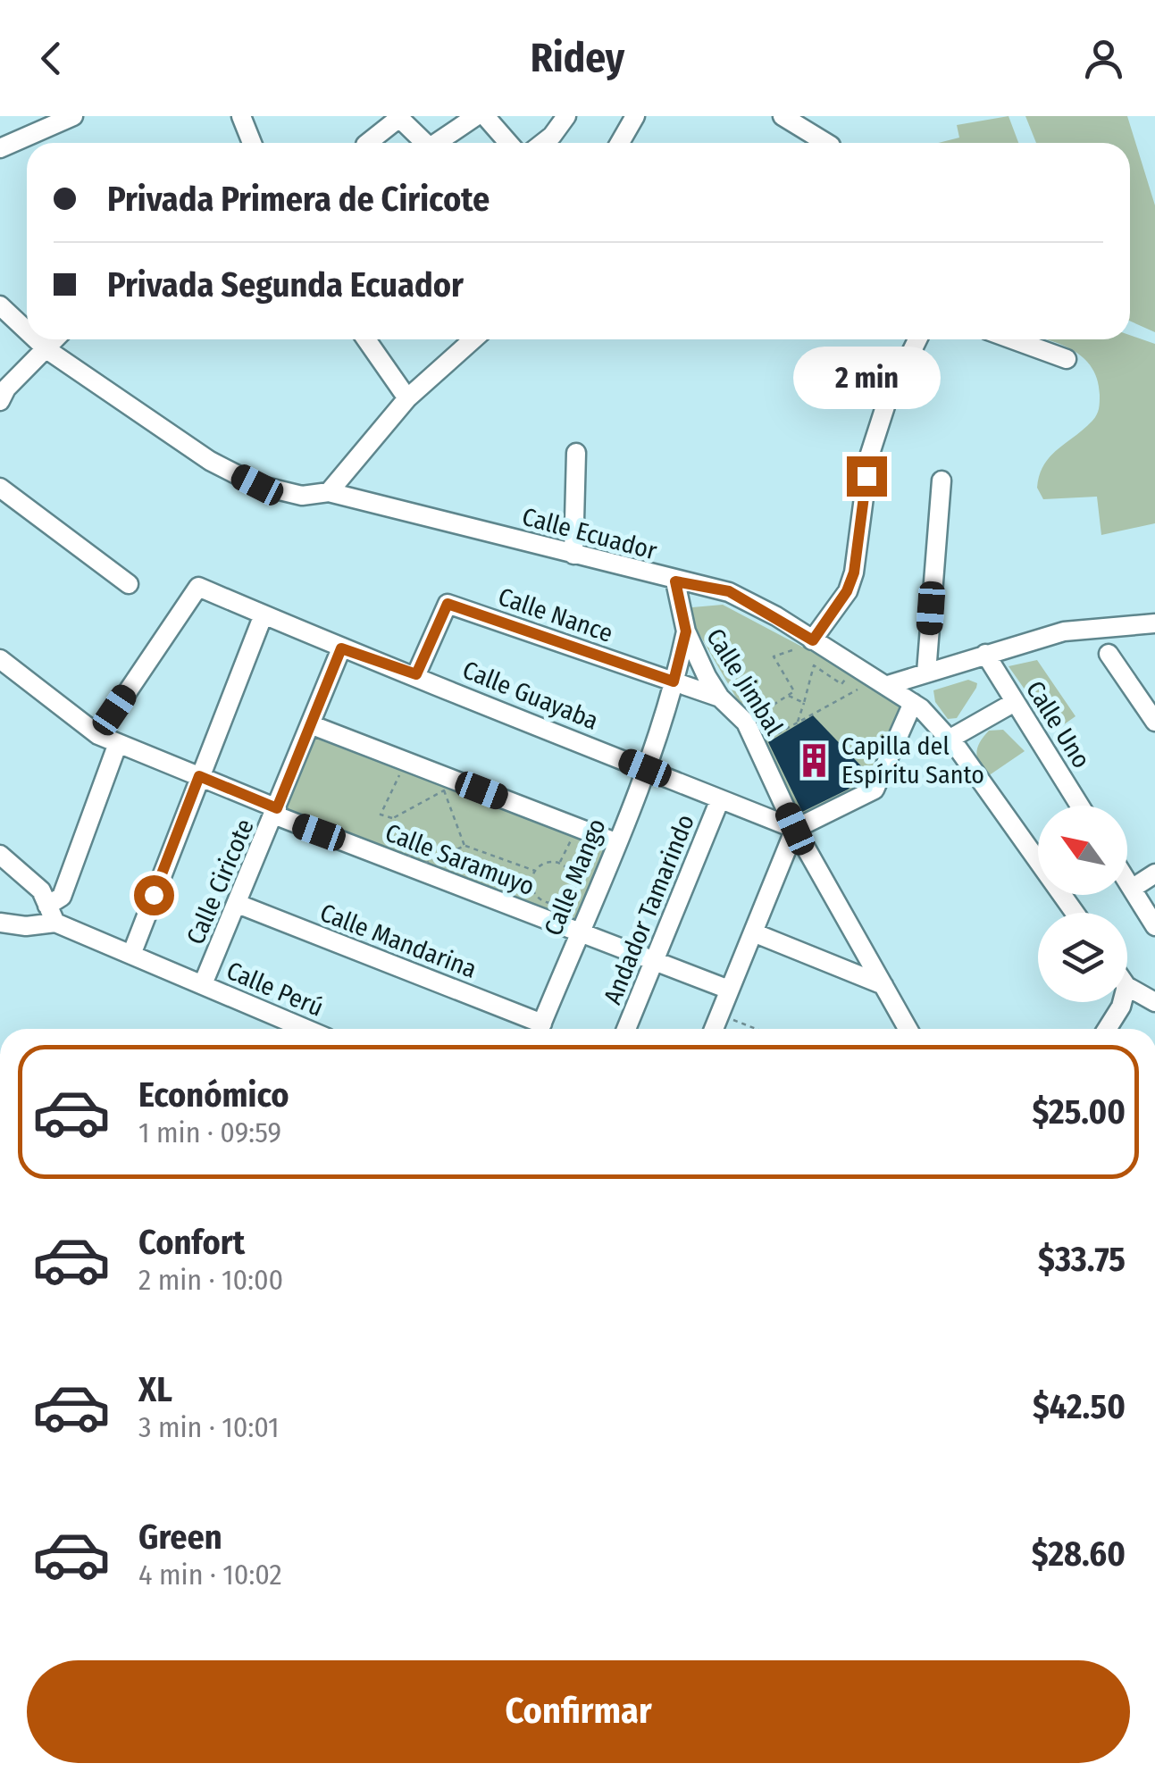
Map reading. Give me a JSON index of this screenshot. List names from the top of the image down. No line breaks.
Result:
{"streets":{"street":["Calle Ecuador","Calle Nance","Calle Jimbal","Calle Guayaba","Calle Uno","Calle Saramuyo","Calle Mango","Calle Ciricote","Andador Tamarindo","Calle Mandarina","Calle Perú"]},"crossings":[["Calle Ecuador","Calle Jimbal"],["Calle Nance","Calle Jimbal"],["Calle Nance","Calle Guayaba"],["Calle Nance","Calle Mango"],["Calle Jimbal","Calle Guayaba"],["Calle Jimbal","Calle Mango"],["Calle Guayaba","Calle Saramuyo"],["Calle Guayaba","Calle Mango"],["Calle Guayaba","Calle Ciricote"],["Calle Guayaba","Andador Tamarindo"],["Calle Saramuyo","Calle Mango"],["Calle Saramuyo","Calle Ciricote"],["Calle Saramuyo","Andador Tamarindo"],["Calle Ciricote","Calle Mandarina"],["Calle Ciricote","Calle Perú"]],"places":{"building":["Capilla del Espíritu Santo"]},"north":"top left","page":{"header":"Ridey","banner":["Privada Primera de Ciricote","Privada Segunda Ecuador"],"bubble":"2 min","list":[{"name":"Económico","note":"1 min · 09:59","value":"$25.00"},{"name":"Confort","note":"2 min · 10:00","value":"$33.75"},{"name":"XL","note":"3 min · 10:01","value":"$42.50"},{"name":"Green","note":"4 min · 10:02","value":"$28.60"}],"buttons":"Confirmar"}}
